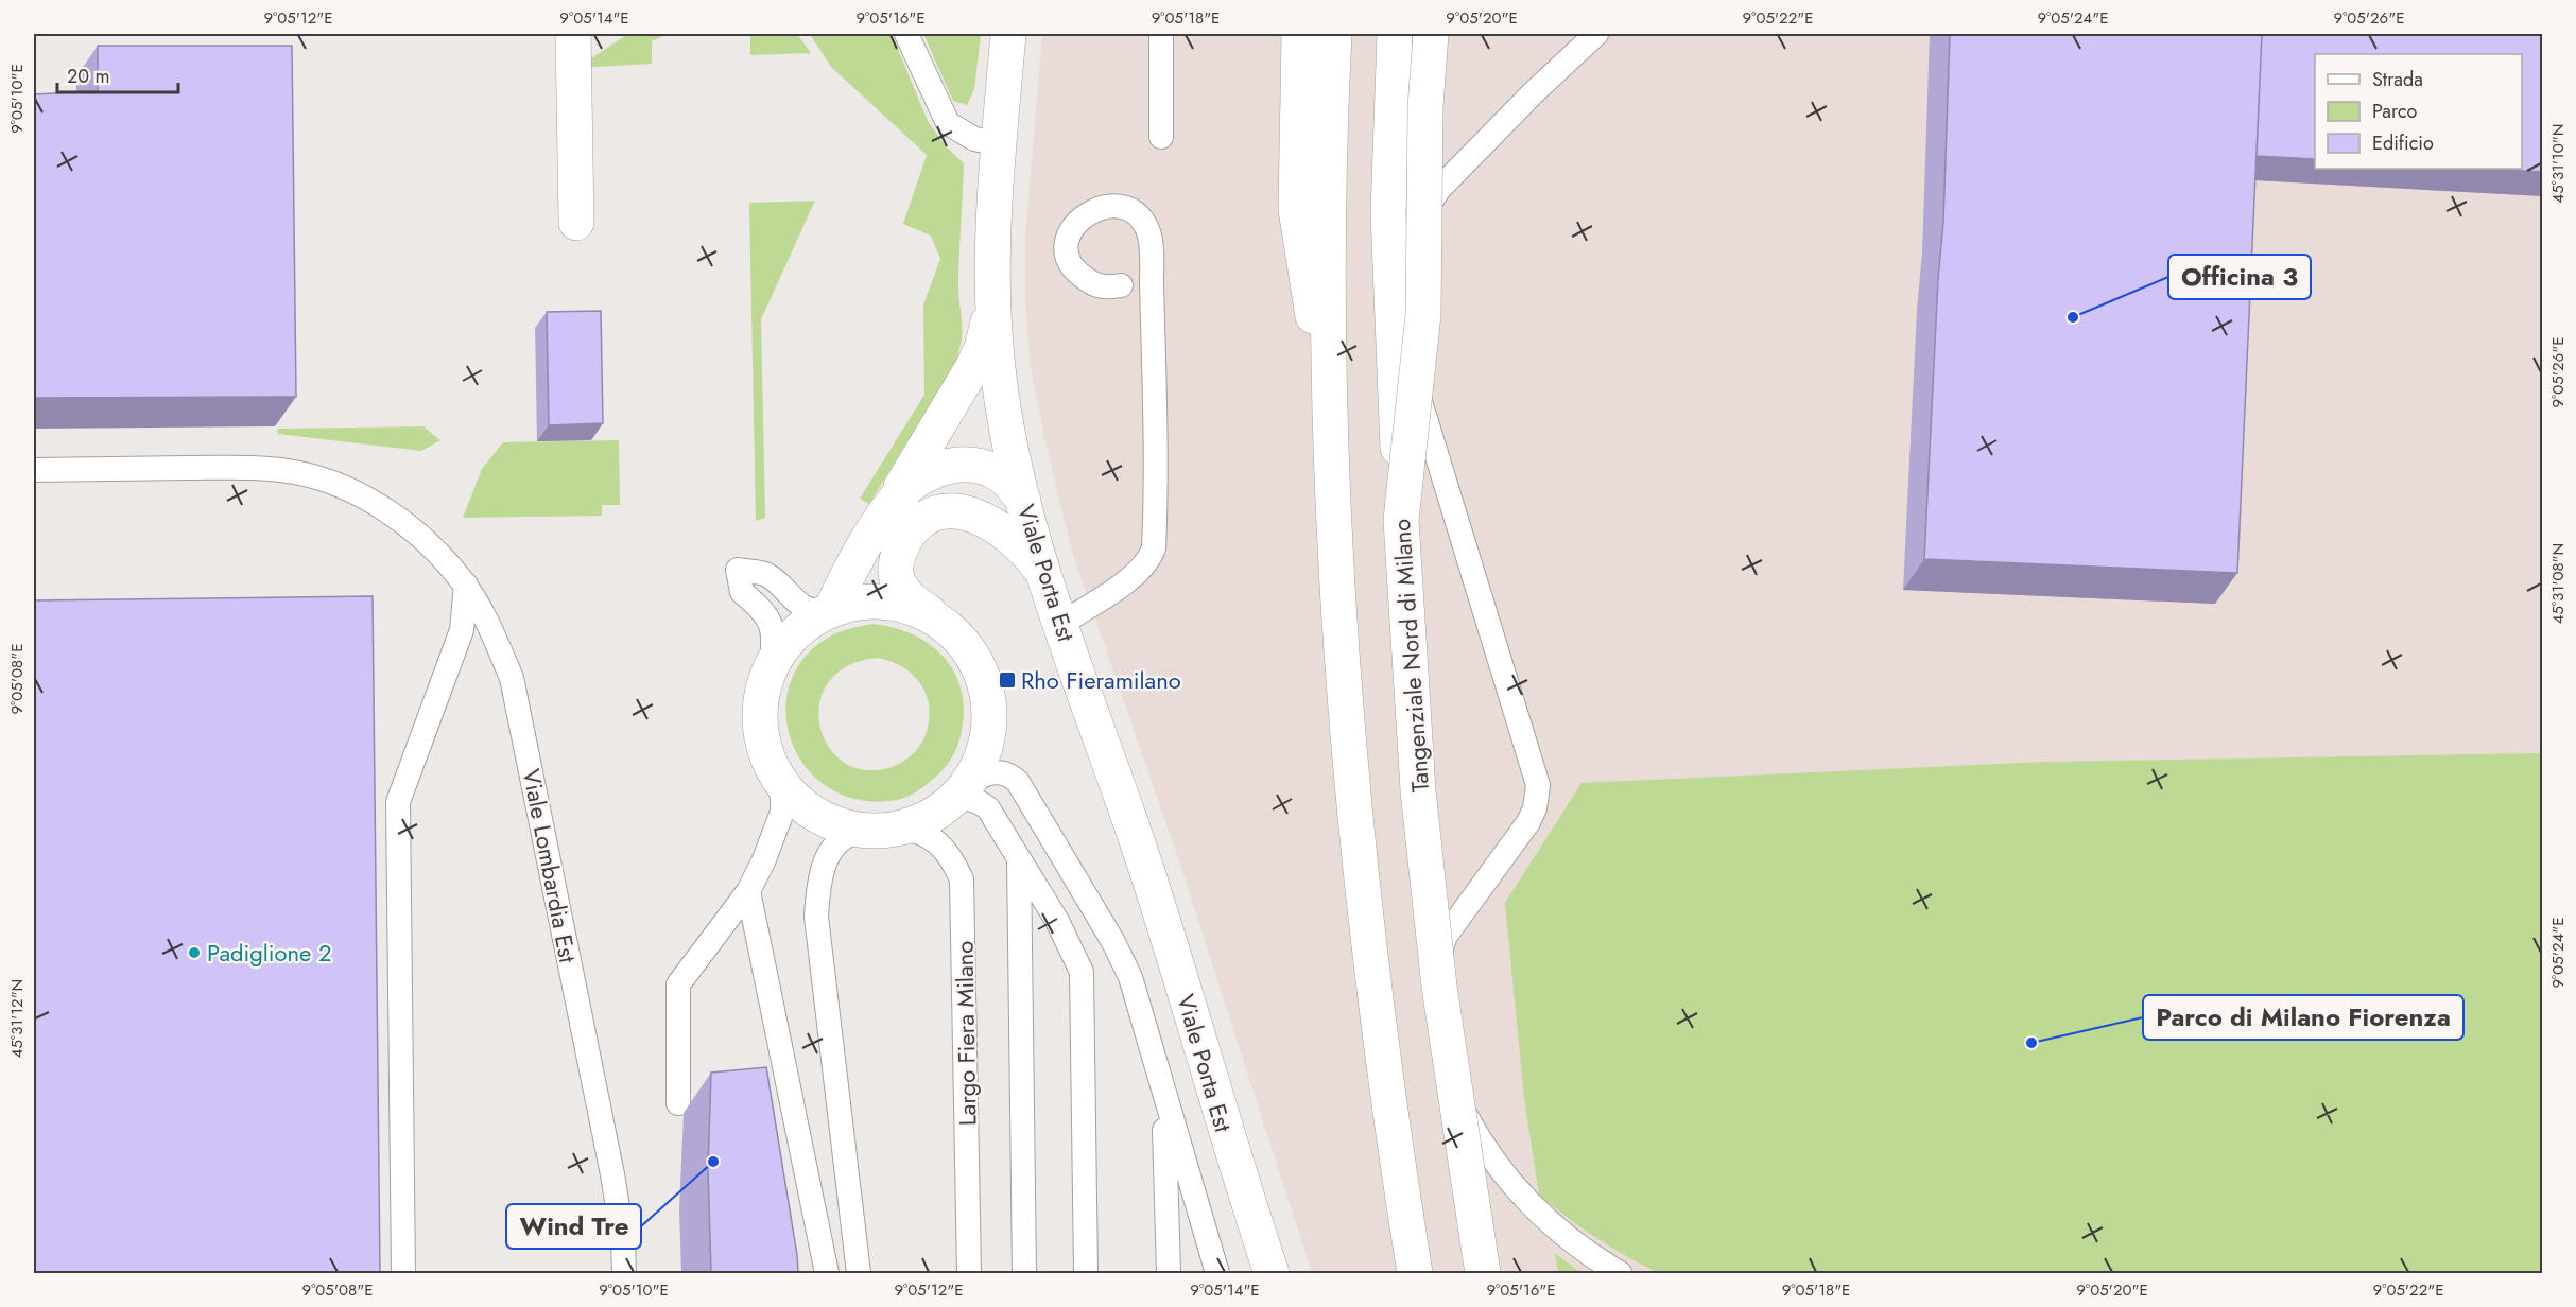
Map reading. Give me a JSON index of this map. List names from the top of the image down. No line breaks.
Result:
{"streets":{"main road":["Viale Porta Est","Tangenziale Nord di Milano"],"lane":["Viale Lombardia Est","Largo Fiera Milano"]},"places":{"other":["Officina 3","Padiglione 2","Parco di Milano Fiorenza","Wind Tre"],"transit":["Rho Fieramilano"]},"legend":["Strada","Parco","Edificio"],"scale_bar":"20 m","coordinates":["9°05'12\"E","9°05'14\"E","9°05'16\"E","9°05'18\"E","9°05'20\"E","9°05'22\"E","9°05'24\"E","9°05'26\"E","9°05'10\"E","45°31'10\"N","45°31'08\"N","9°05'08\"E","45°31'12\"N"]}
